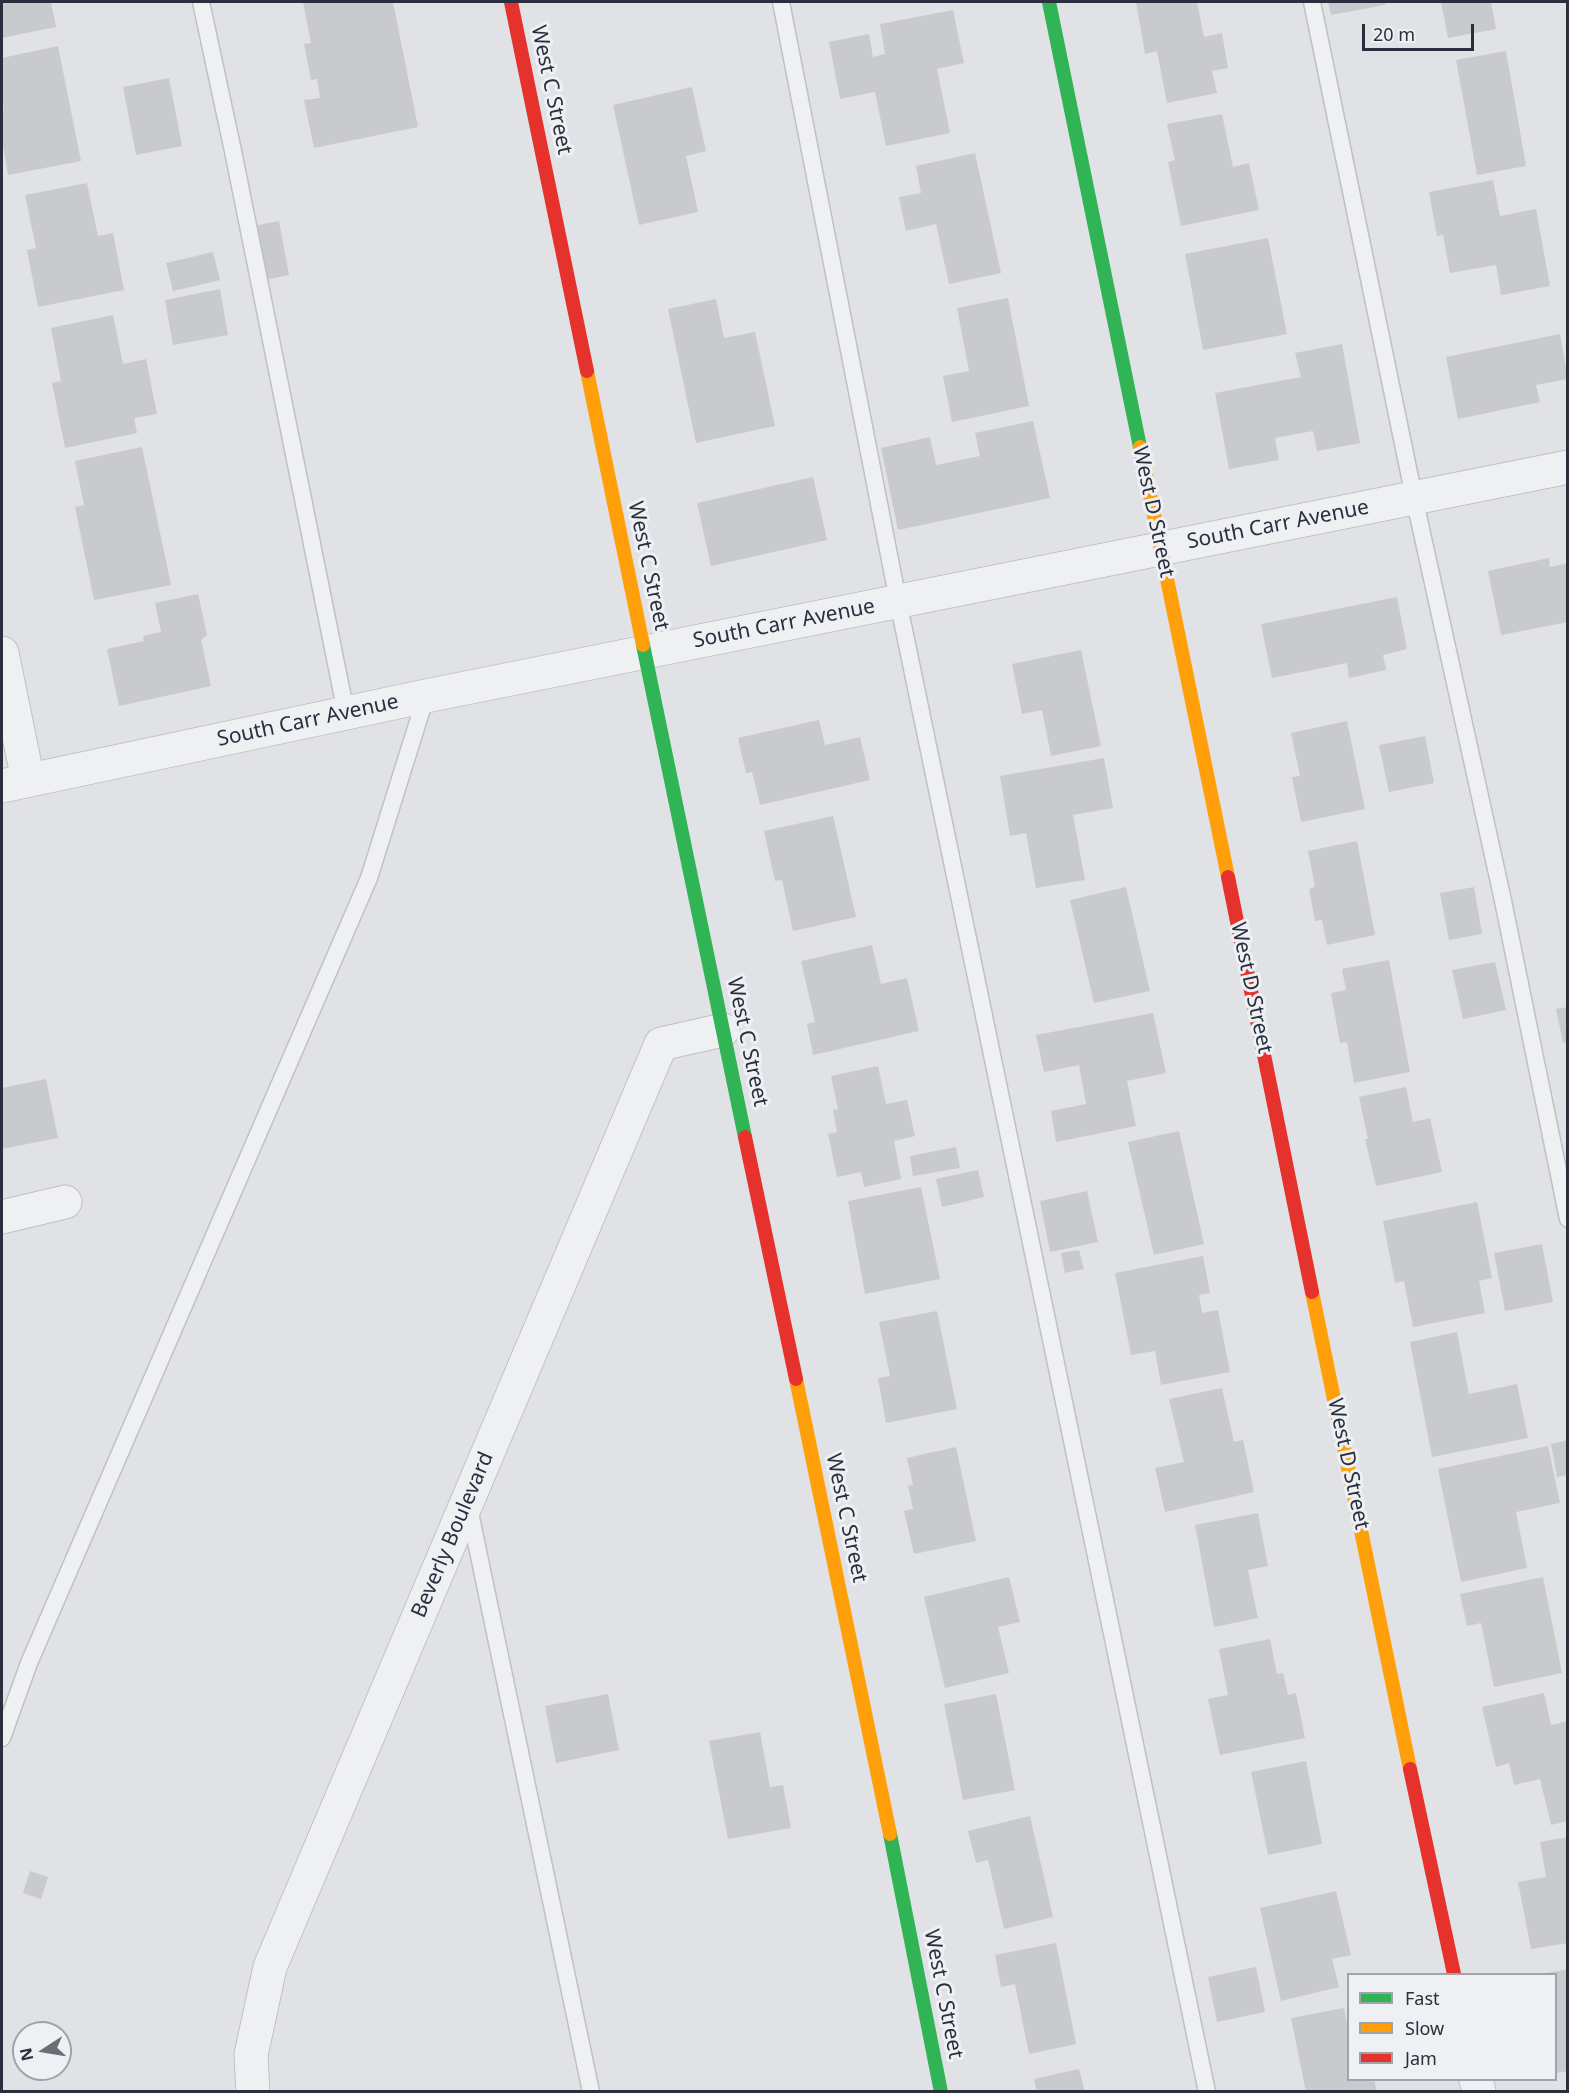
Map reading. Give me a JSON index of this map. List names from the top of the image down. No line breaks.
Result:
{"streets":{"street":["West C Street","West D Street","South Carr Avenue","Beverly Boulevard"]},"crossings":[["West C Street","South Carr Avenue"],["West C Street","Beverly Boulevard"],["West D Street","South Carr Avenue"]],"legend":["Fast","Slow","Jam"],"scale_bar":"20 m","north":"left"}
